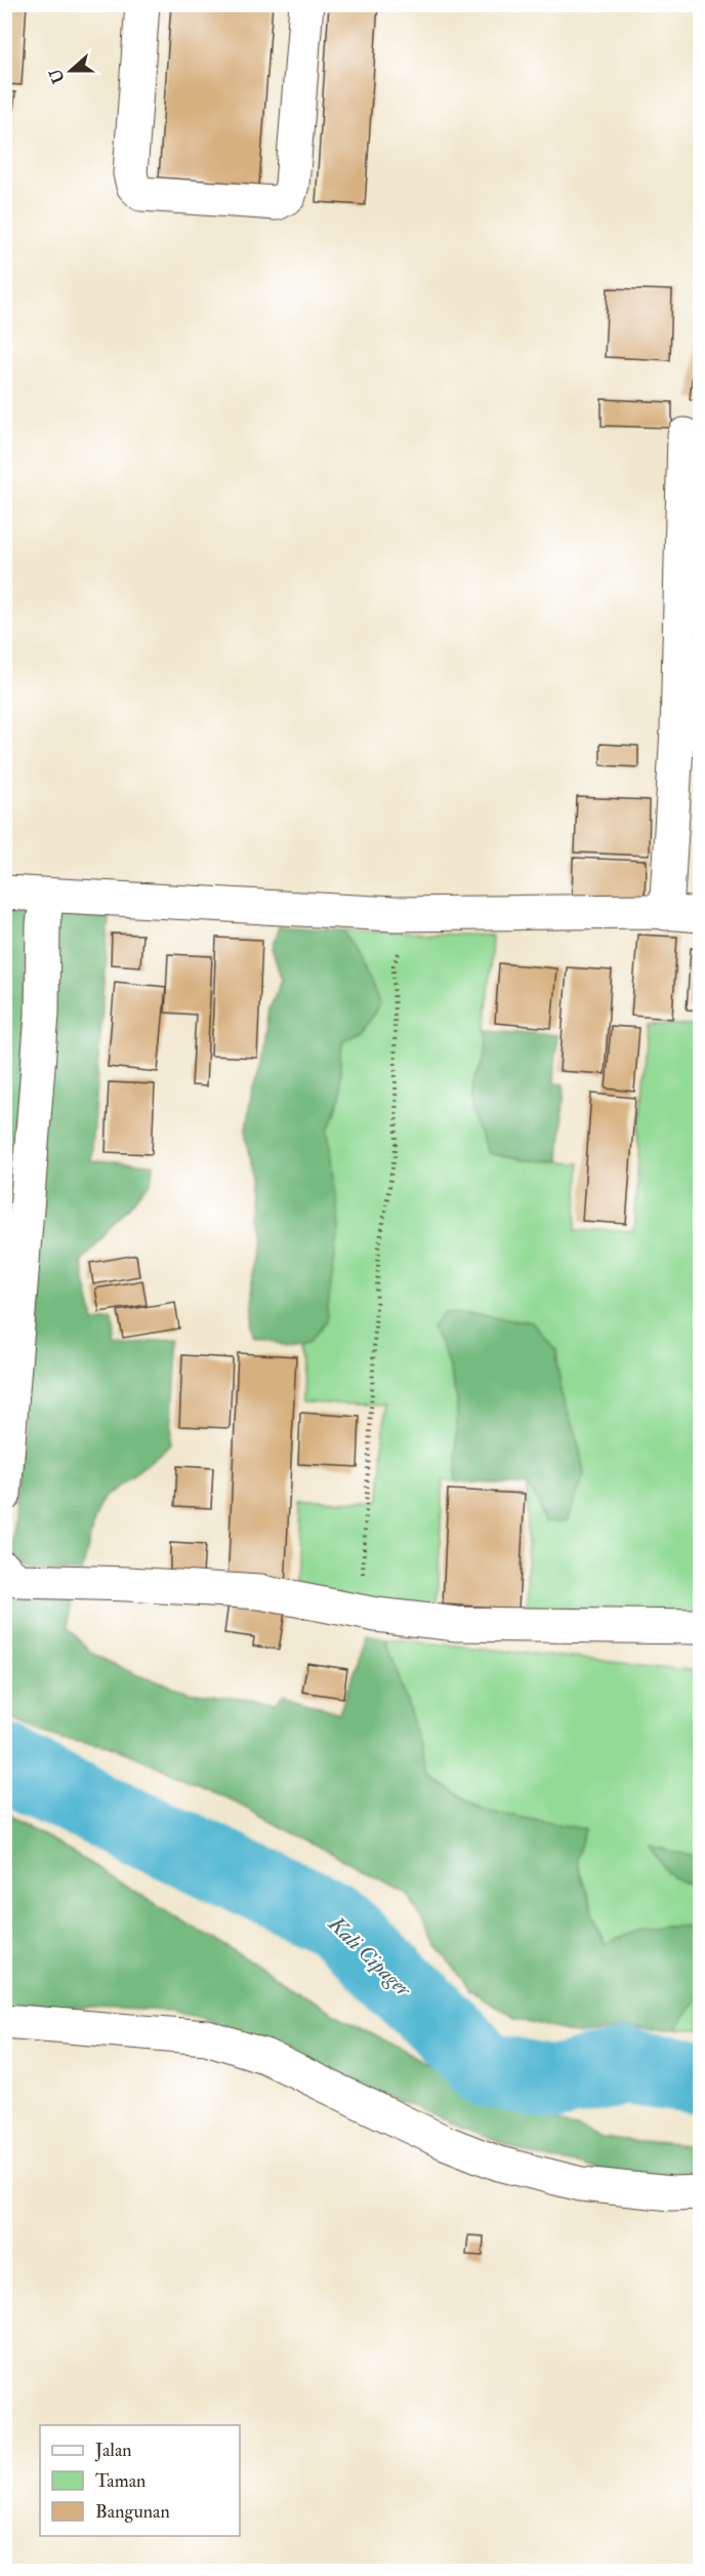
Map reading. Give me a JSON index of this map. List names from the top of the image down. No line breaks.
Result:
{"water":["Kali Cipager"],"legend":["Jalan","Taman","Bangunan"],"north":"left"}
